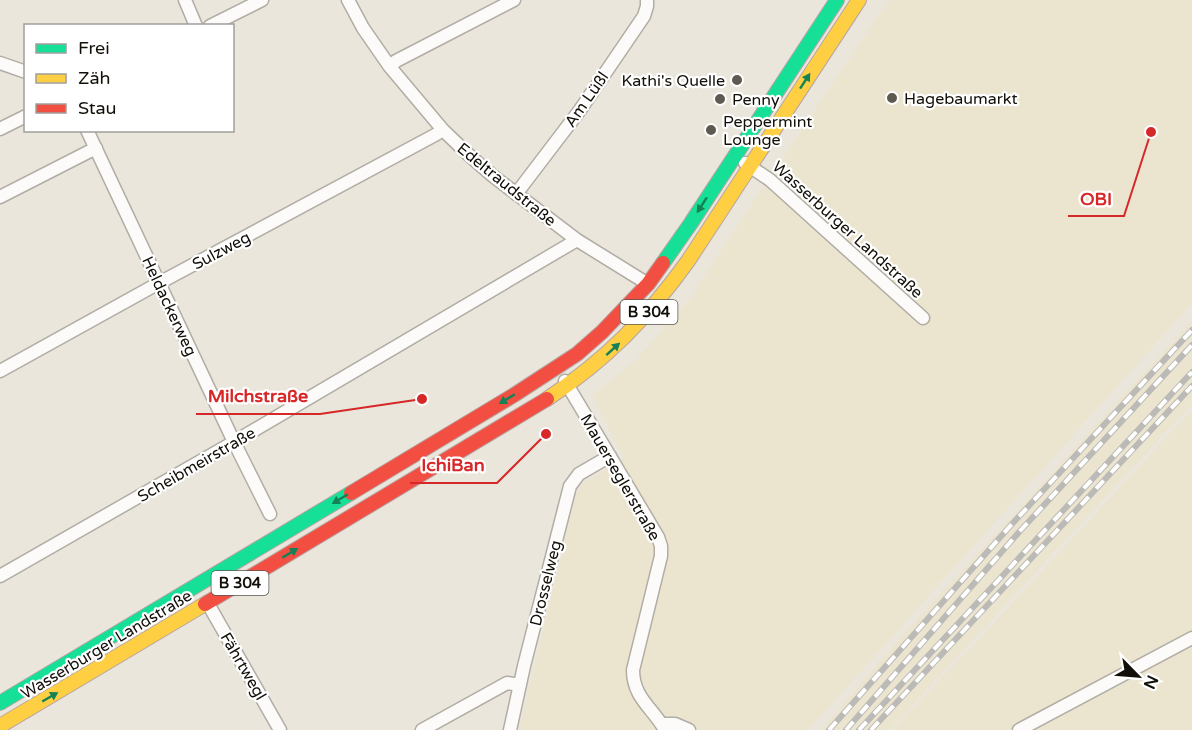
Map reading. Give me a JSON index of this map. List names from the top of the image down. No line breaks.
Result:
{"streets":{"main road":["Wasserburger Landstraße","B 304"],"street":["Am Lüßl","Edeltraudstraße","Sulzweg","Heldackerweg","Scheibmeirstraße","Mauerseglerstraße","Drosselweg","Fährtwegl"]},"crossings":[["Am Lüßl","Edeltraudstraße"],["Edeltraudstraße","Wasserburger Landstraße"],["Edeltraudstraße","Sulzweg"],["Edeltraudstraße","Scheibmeirstraße"],["Wasserburger Landstraße","Mauerseglerstraße"],["Wasserburger Landstraße","Fährtwegl"],["Sulzweg","Heldackerweg"],["Heldackerweg","Scheibmeirstraße"],["Mauerseglerstraße","Drosselweg"]],"places":["Kathi's Quelle","Hagebaumarkt","Penny","Peppermint Lounge","OBI","Milchstraße","IchiBan"],"legend":["Frei","Zäh","Stau"],"north":"bottom right"}
